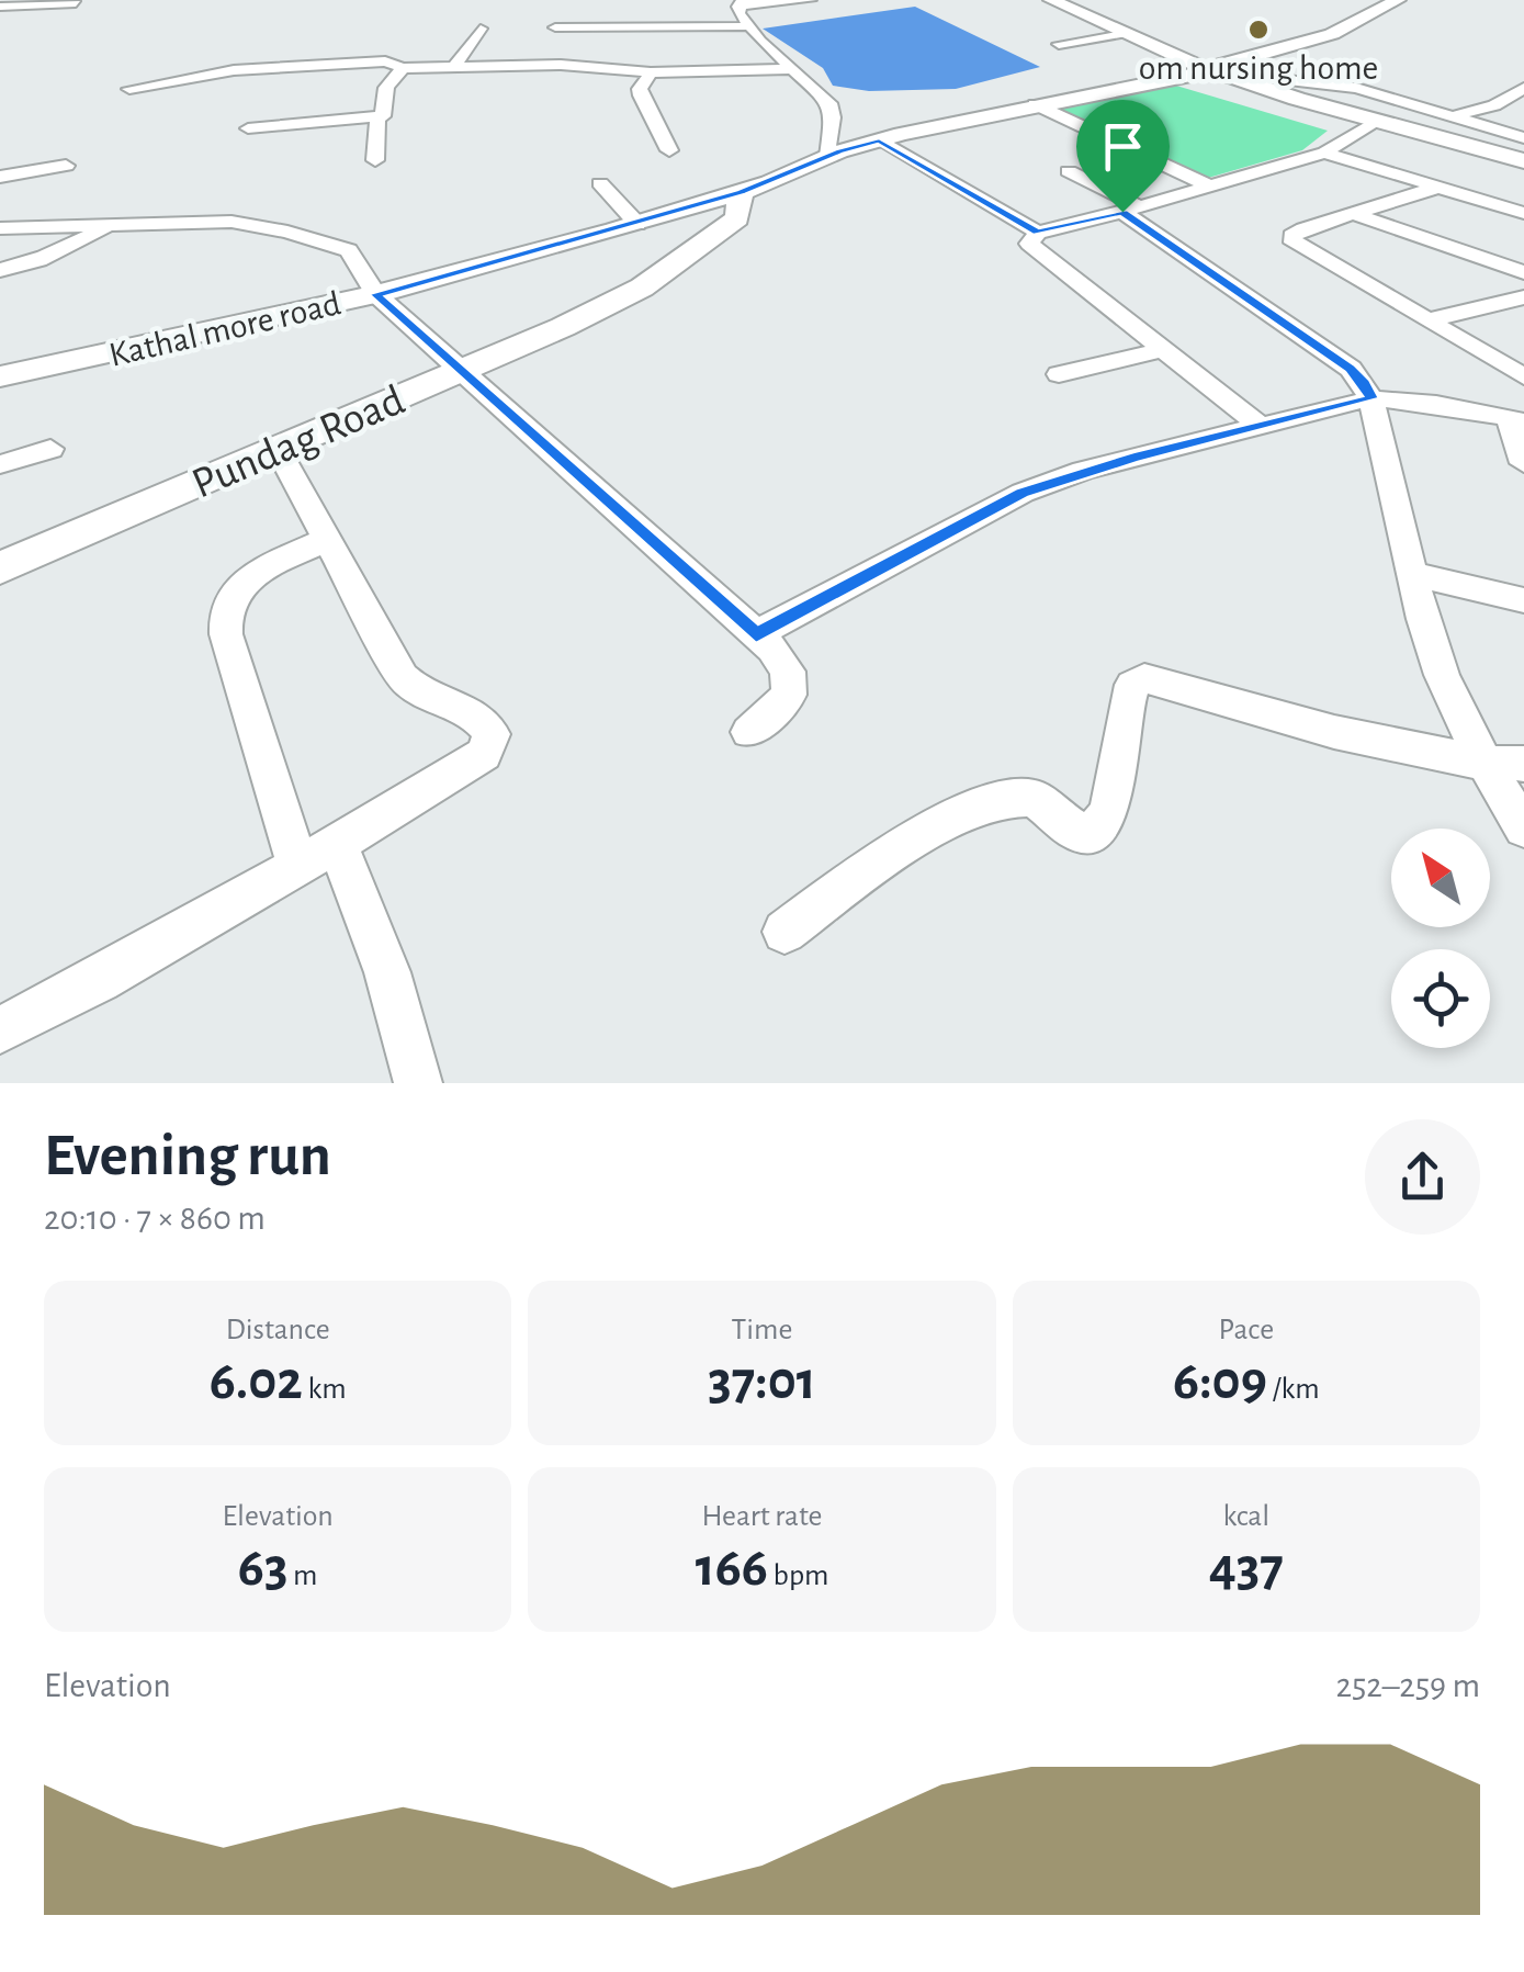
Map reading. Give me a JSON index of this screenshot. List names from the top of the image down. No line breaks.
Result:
{"streets":{"main road":["Kathal more road","Pundag Road"]},"crossings":[["Kathal more road","Pundag Road"]],"places":["om nursing home"],"north":"top left","page":{"heading":["Evening run","20:10 · 7 × 860 m"],"stats":[["Distance","6.02 km"],["Time","37:01"],["Pace","6:09 /km"],["Elevation","63 m"],["Heart rate","166 bpm"],["kcal","437"]],"chart":["Elevation","252–259 m"]}}
